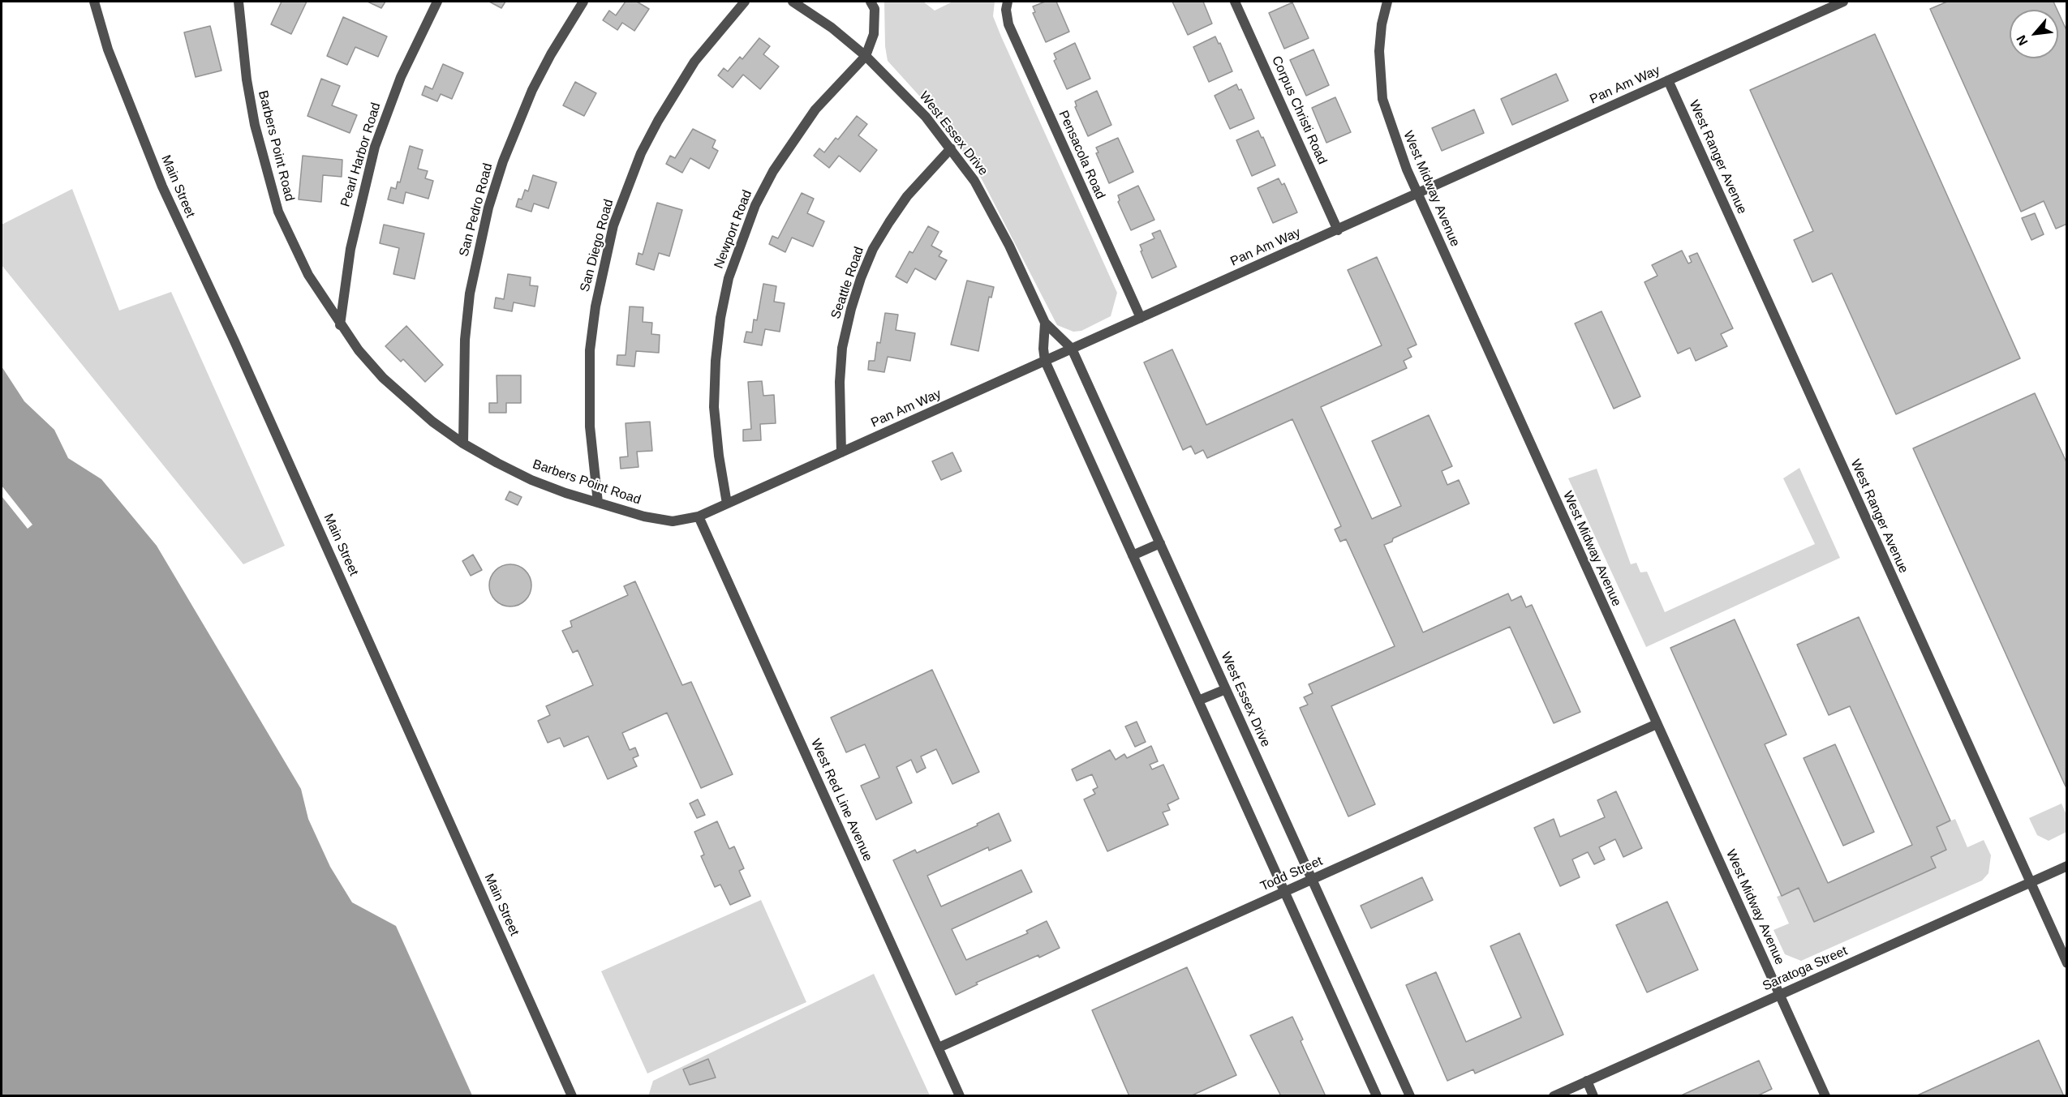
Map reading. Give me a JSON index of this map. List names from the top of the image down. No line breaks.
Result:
{"streets":{"street":["Pan Am Way","Corpus Christi Road","West Essex Drive","Barbers Point Road","Pearl Harbor Road","Pensacola Road","West Ranger Avenue","Main Street","West Midway Avenue","San Pedro Road","Newport Road","San Diego Road","Seattle Road","West Red Line Avenue","Todd Street","Saratoga Street"]},"crossings":[["Pan Am Way","Corpus Christi Road"],["Pan Am Way","West Essex Drive"],["Pan Am Way","Barbers Point Road"],["Pan Am Way","Pensacola Road"],["Pan Am Way","West Ranger Avenue"],["Pan Am Way","West Midway Avenue"],["Pan Am Way","Newport Road"],["Pan Am Way","Seattle Road"],["Pan Am Way","West Red Line Avenue"],["West Essex Drive","Newport Road"],["West Essex Drive","Seattle Road"],["West Essex Drive","Todd Street"],["Barbers Point Road","Pearl Harbor Road"],["Barbers Point Road","San Pedro Road"],["Barbers Point Road","San Diego Road"],["Barbers Point Road","West Red Line Avenue"],["West Ranger Avenue","Saratoga Street"],["West Midway Avenue","Todd Street"],["West Midway Avenue","Saratoga Street"],["West Red Line Avenue","Todd Street"]],"north":"bottom left"}
